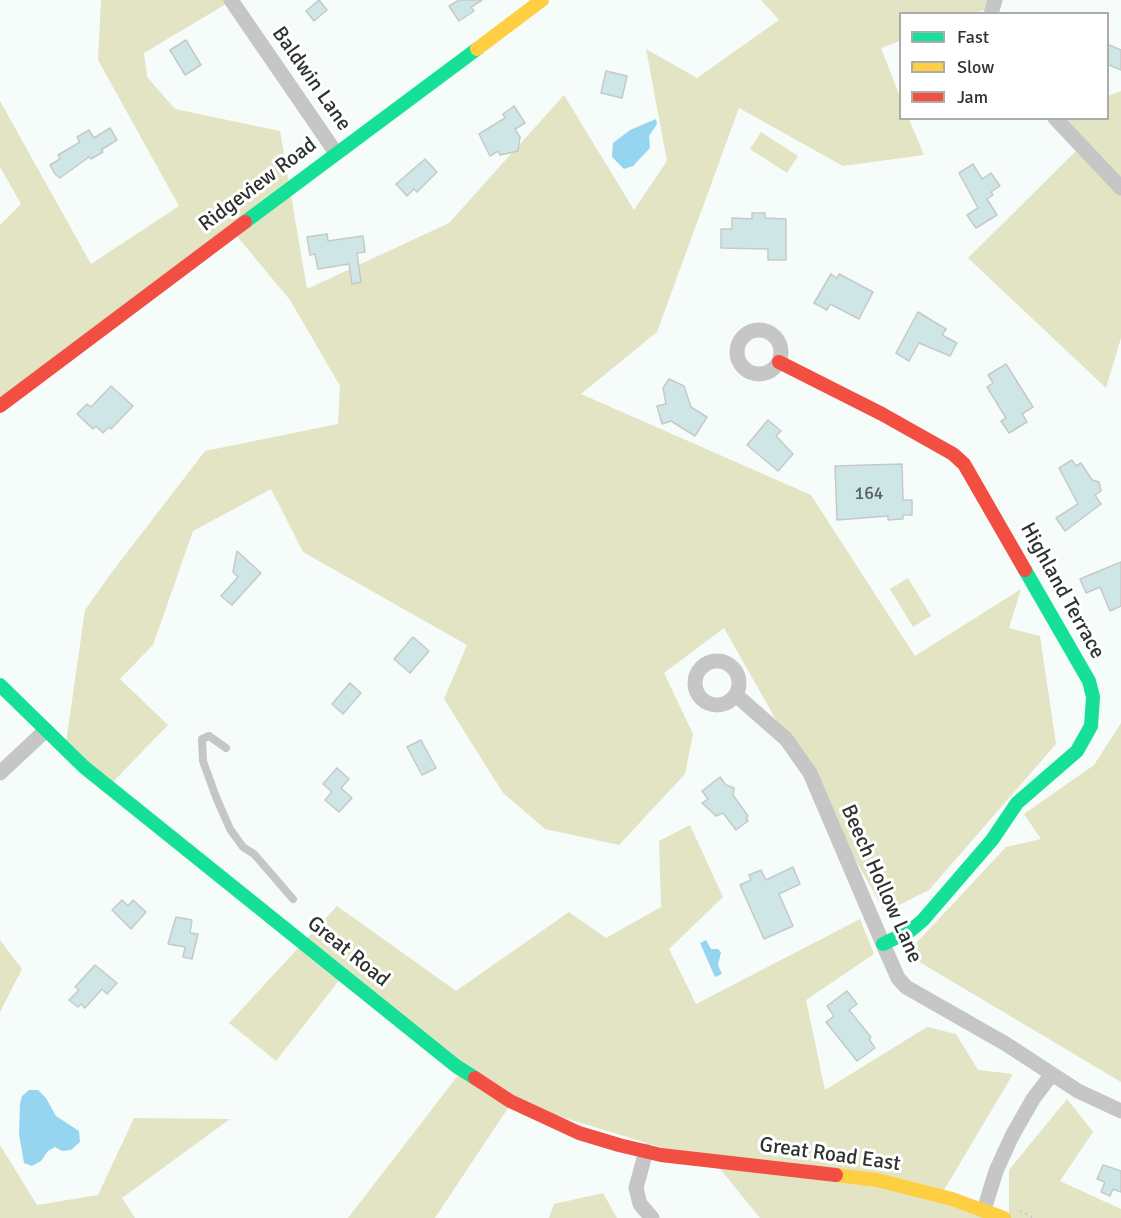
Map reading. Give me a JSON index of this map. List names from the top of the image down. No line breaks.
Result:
{"streets":{"street":["Baldwin Lane","Ridgeview Road","Highland Terrace","Beech Hollow Lane","Great Road","Great Road East"]},"crossings":[["Baldwin Lane","Ridgeview Road"],["Highland Terrace","Beech Hollow Lane"],["Great Road","Great Road East"]],"house_numbers":["164"],"legend":["Fast","Slow","Jam"]}
